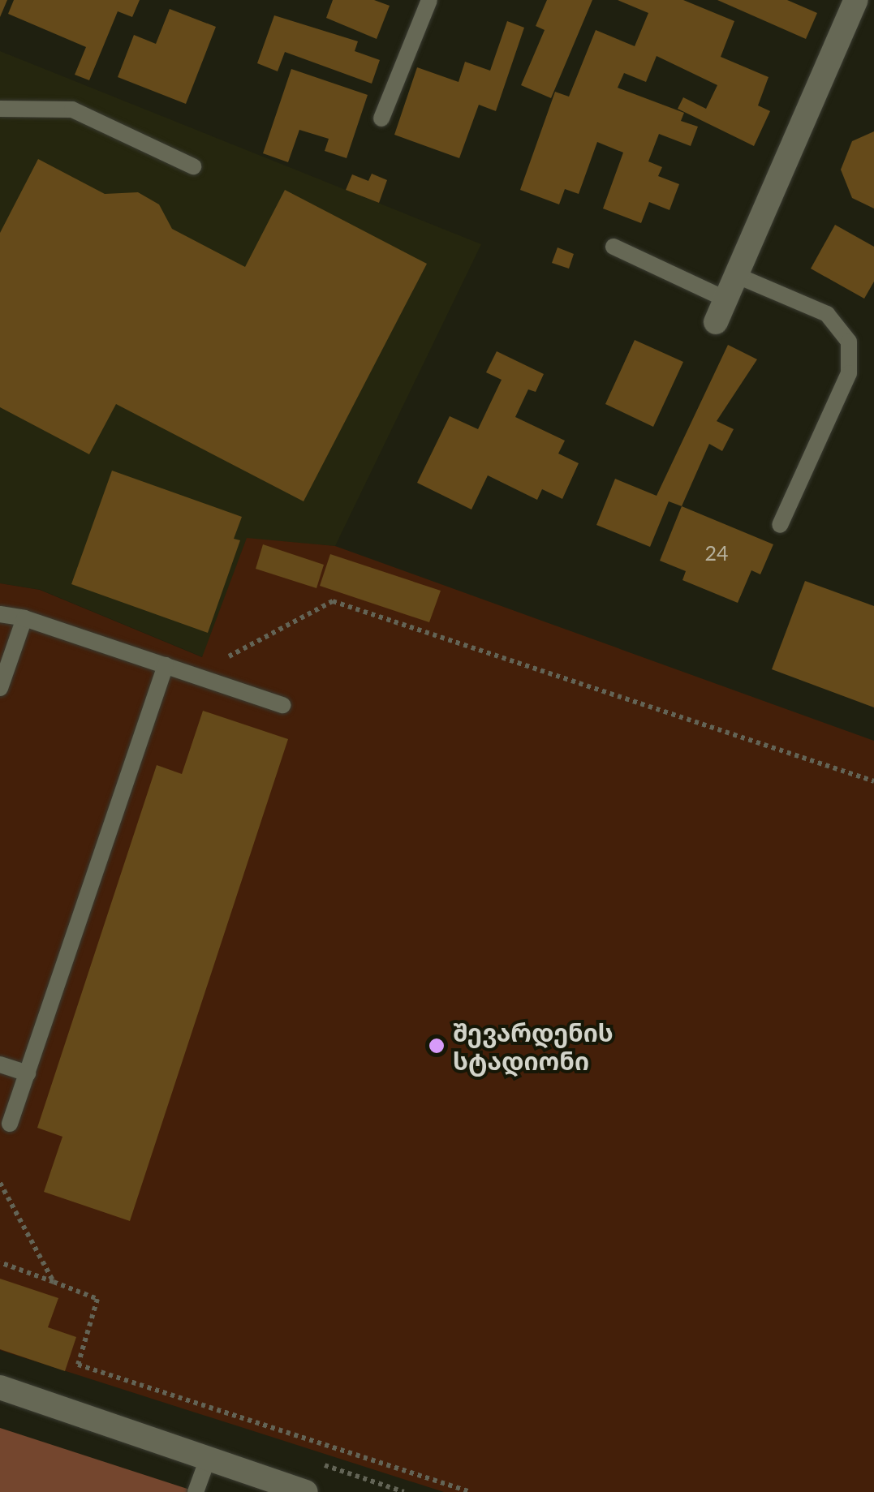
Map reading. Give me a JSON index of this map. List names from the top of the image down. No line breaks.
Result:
{"places":["შევარდენის სტადიონი"],"house_numbers":["24"]}
